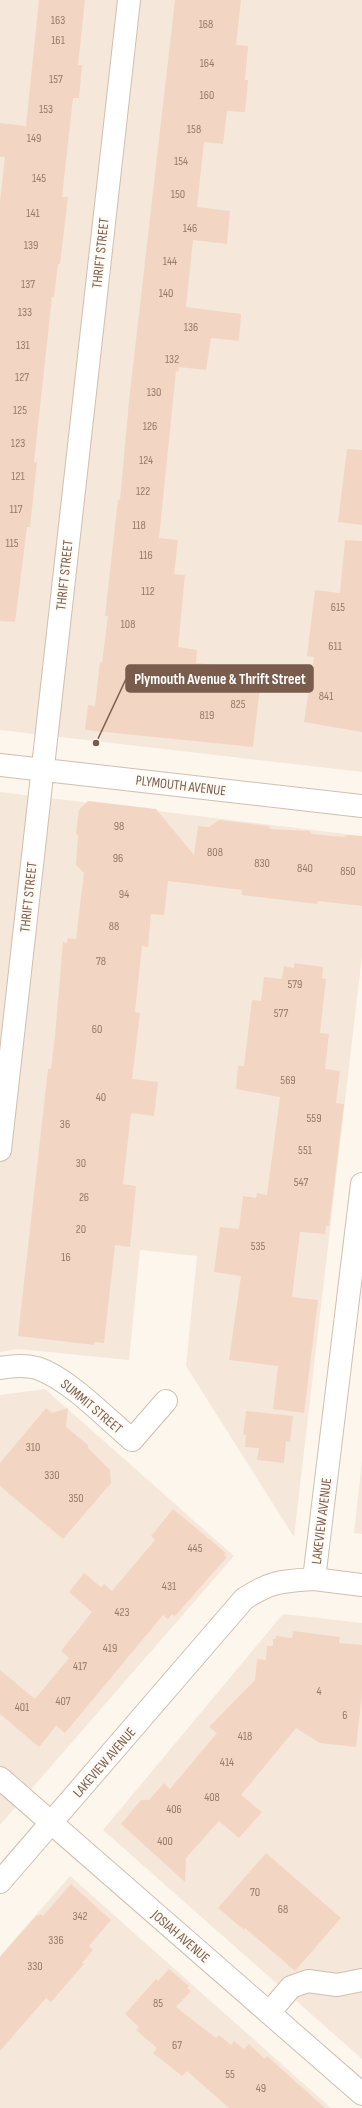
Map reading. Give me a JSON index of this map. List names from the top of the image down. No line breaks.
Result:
{"streets":{"street":["THRIFT STREET","PLYMOUTH AVENUE","SUMMIT STREET","LAKEVIEW AVENUE","JOSIAH AVENUE"]},"crossings":[["THRIFT STREET","PLYMOUTH AVENUE"],["LAKEVIEW AVENUE","JOSIAH AVENUE"]],"places":["Plymouth Avenue & Thrift Street"],"house_numbers":["163","168","161","164","157","160","153","158","149","154","145","150","141","146","139","144","137","140","133","136","131","132","127","130","125","126","123","124","121","122","117","118","115","116","112","615","108","611","841","825","819","98","808","96","830","840","850","94","88","78","579","577","60","569","40","559","36","551","30","547","26","20","535","16","310","330","350","445","431","423","419","417","4","407","401","6","418","414","408","406","400","70","68","342","336","330","85","67","55","49"]}
